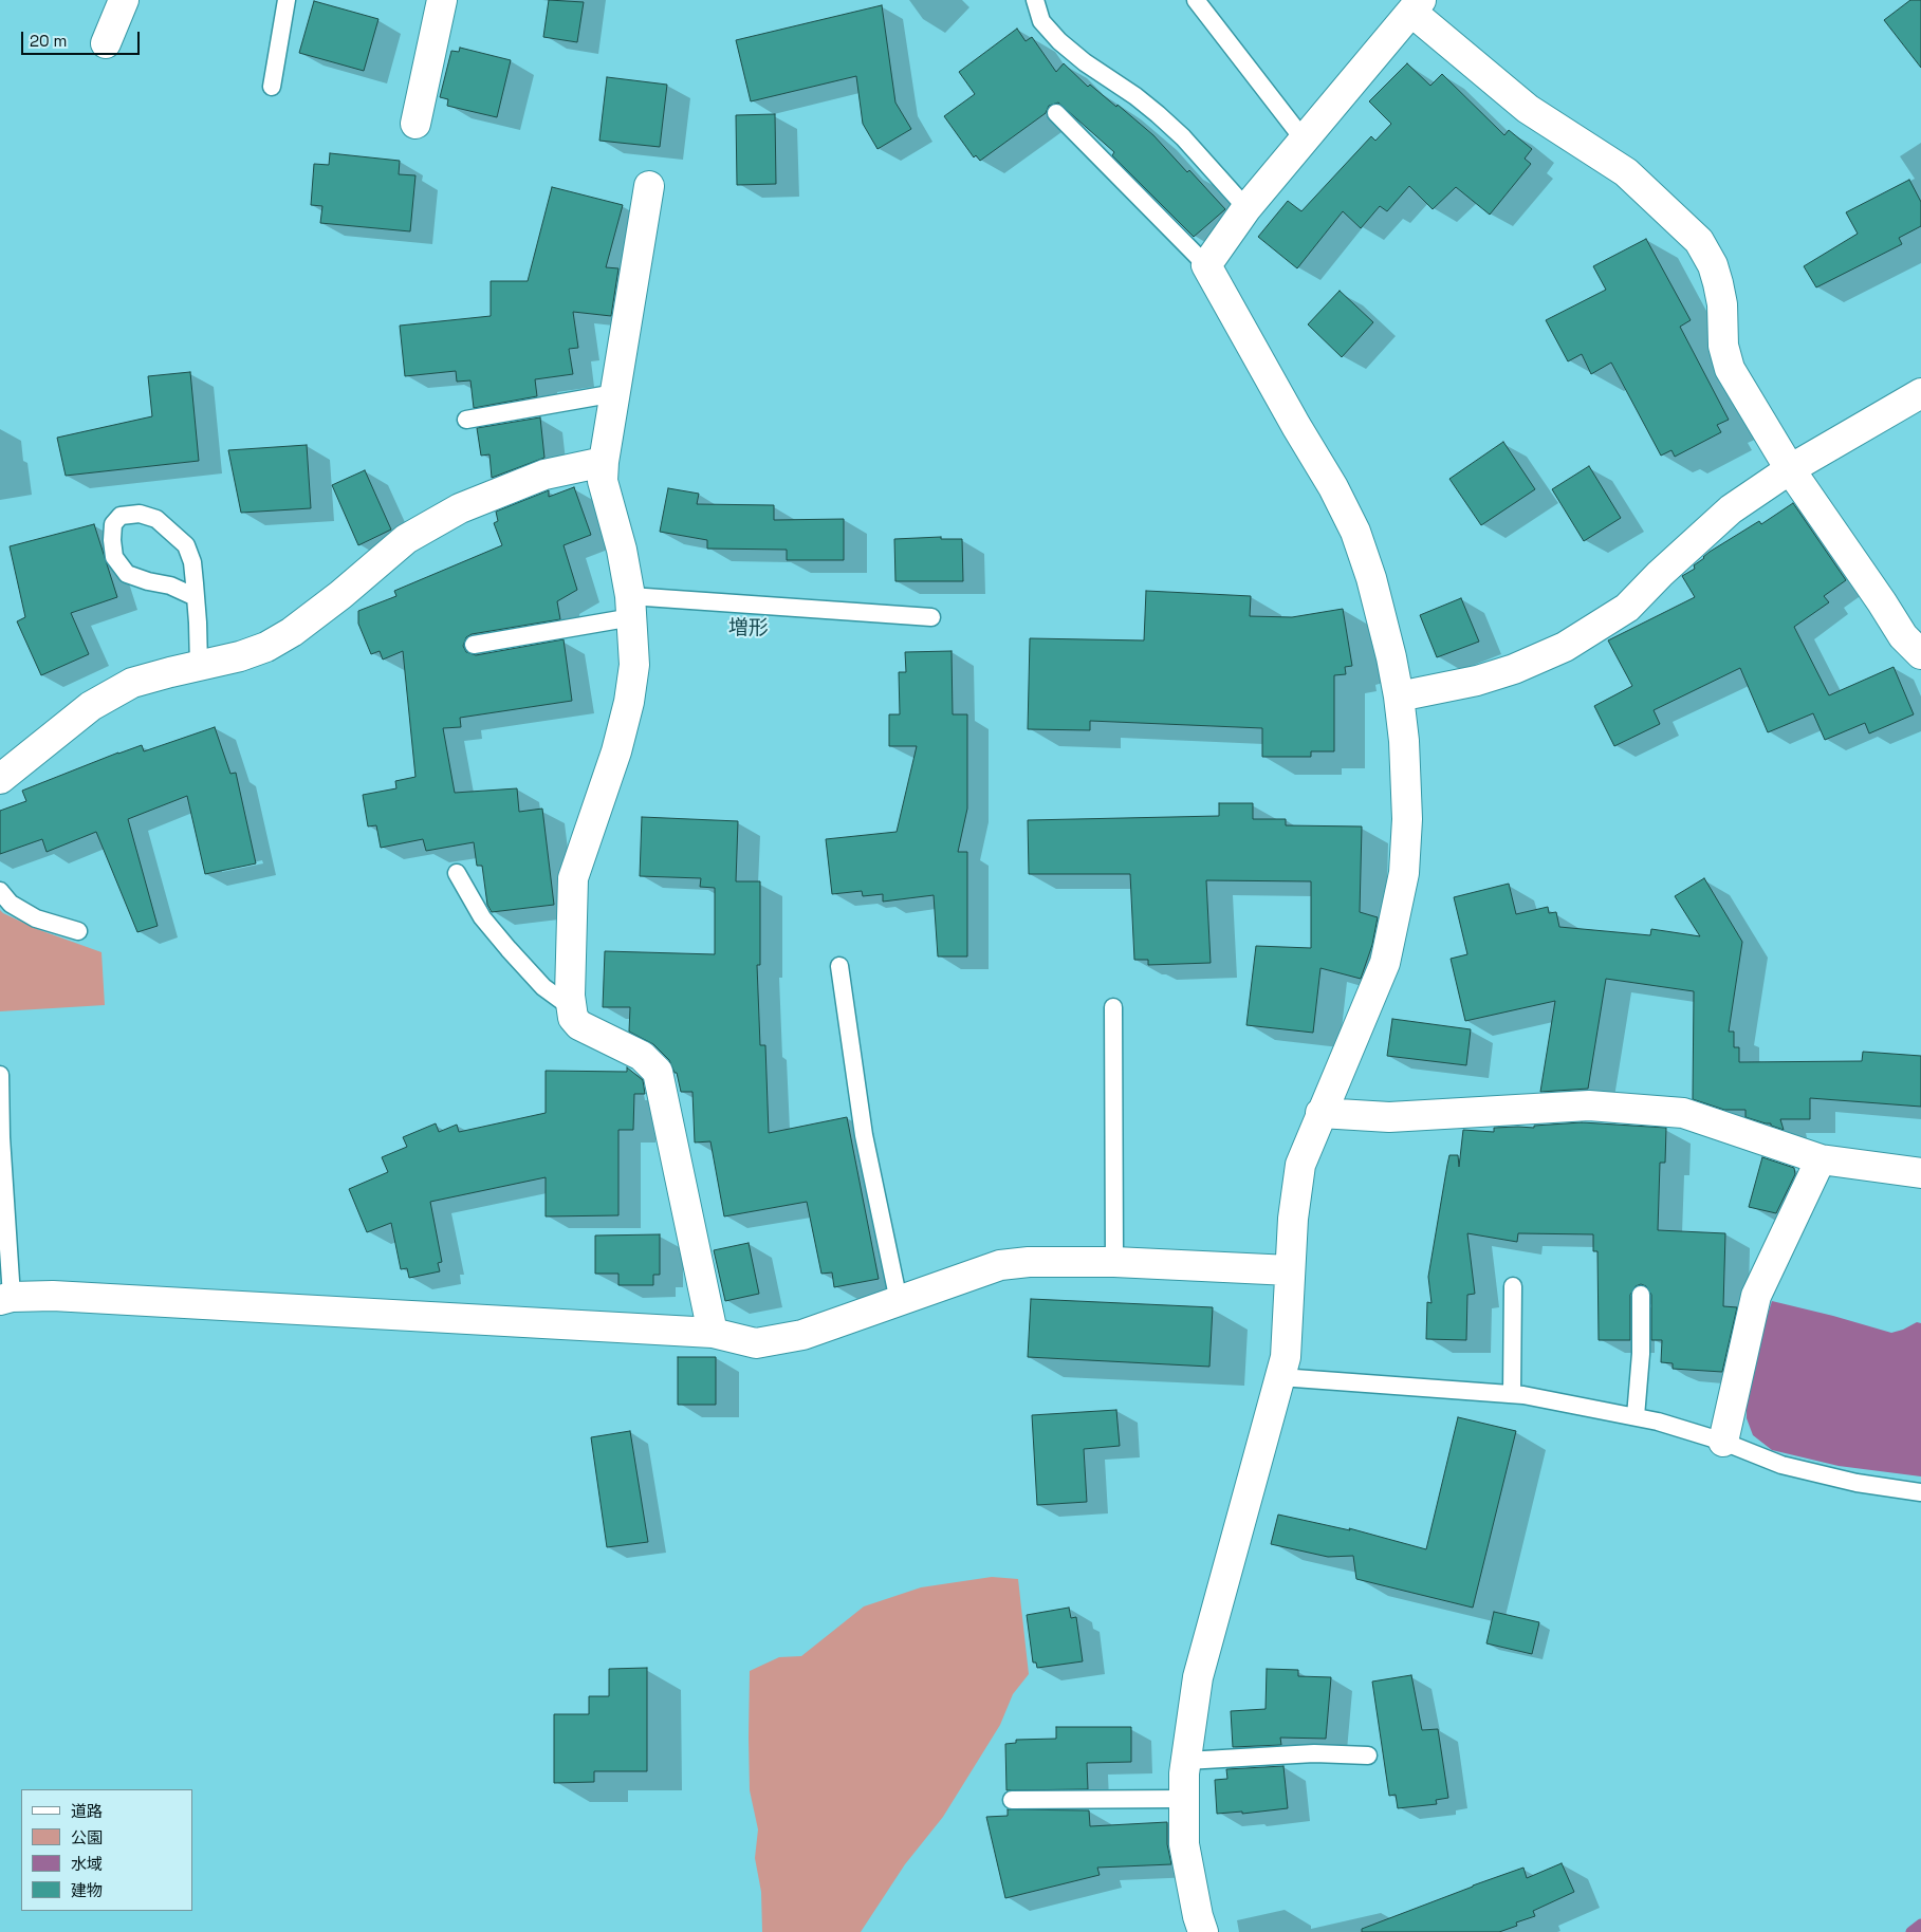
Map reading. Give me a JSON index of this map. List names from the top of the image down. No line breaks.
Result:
{"districts":["増形"],"legend":["道路","公園","水域","建物"],"scale_bar":"20 m"}
